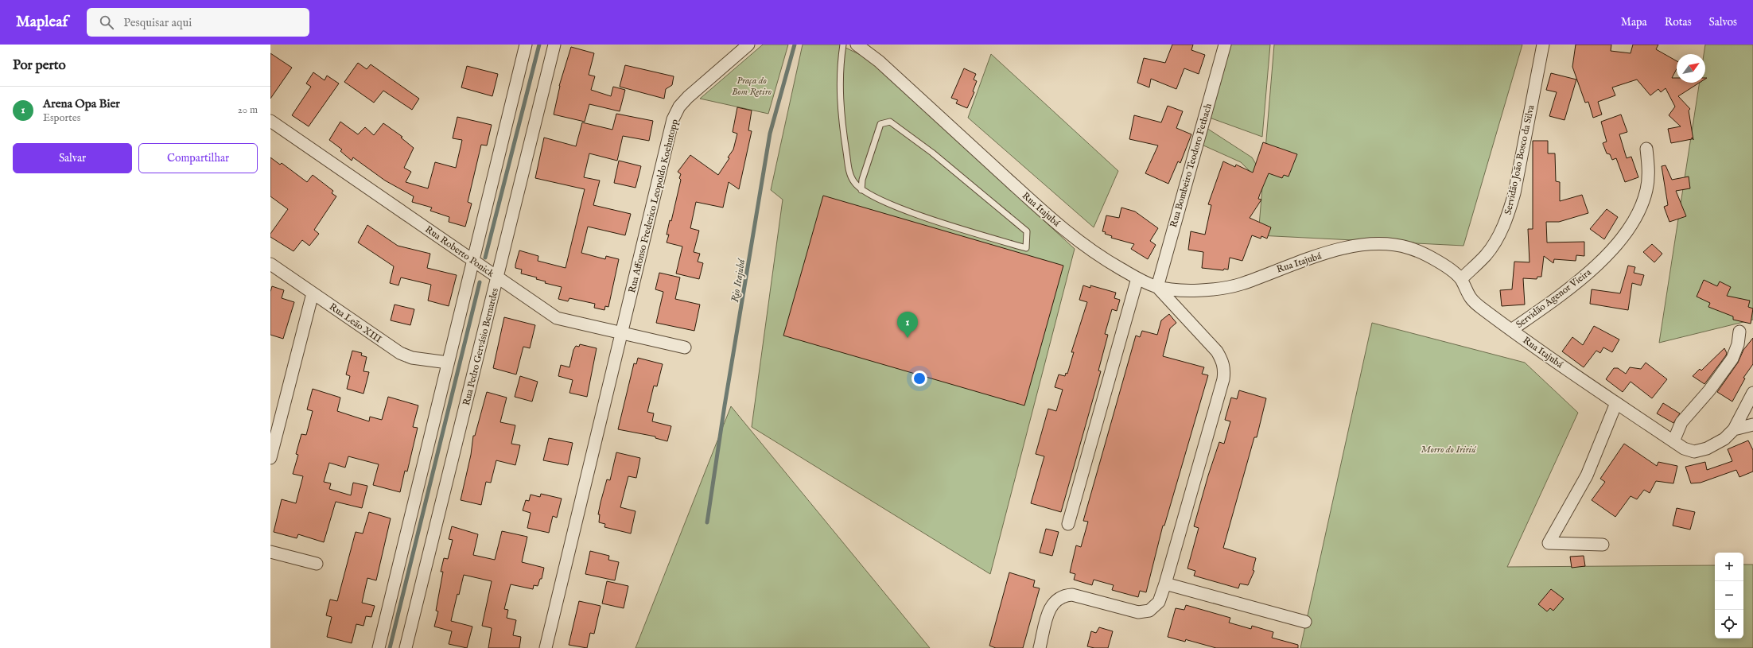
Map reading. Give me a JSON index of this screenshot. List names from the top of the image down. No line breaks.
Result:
{"streets":{"street":["Servidão João Bosco da Silva","Rua Bombeiro Teodoro Fetbach","Rua Affonso Frederico Leopoldo Koehntopp","Rua Itajubá","Rua Roberto Ponick","Servidão Agenor Vieira","Rua Leão XIII","Rua Pedro Gervásio Bernardes"]},"crossings":[["Servidão João Bosco da Silva","Rua Itajubá"],["Rua Bombeiro Teodoro Fetbach","Rua Itajubá"],["Rua Affonso Frederico Leopoldo Koehntopp","Rua Roberto Ponick"],["Rua Itajubá","Servidão Agenor Vieira"],["Rua Roberto Ponick","Rua Pedro Gervásio Bernardes"]],"water":["Rio Itajubá"],"parks":["Praça do Bom Retiro","Morro do Iririú"],"north":"top right","page":{"header":"Mapleaf","search":"Pesquisar aqui","nav":["Mapa","Rotas","Salvos"],"heading":"Por perto","list":[{"mark":"1","name":"Arena Opa Bier","note":"Esportes","value":"20 m"}],"buttons":["Salvar","Compartilhar"],"pins":"1","map_buttons":["+","−"]}}
